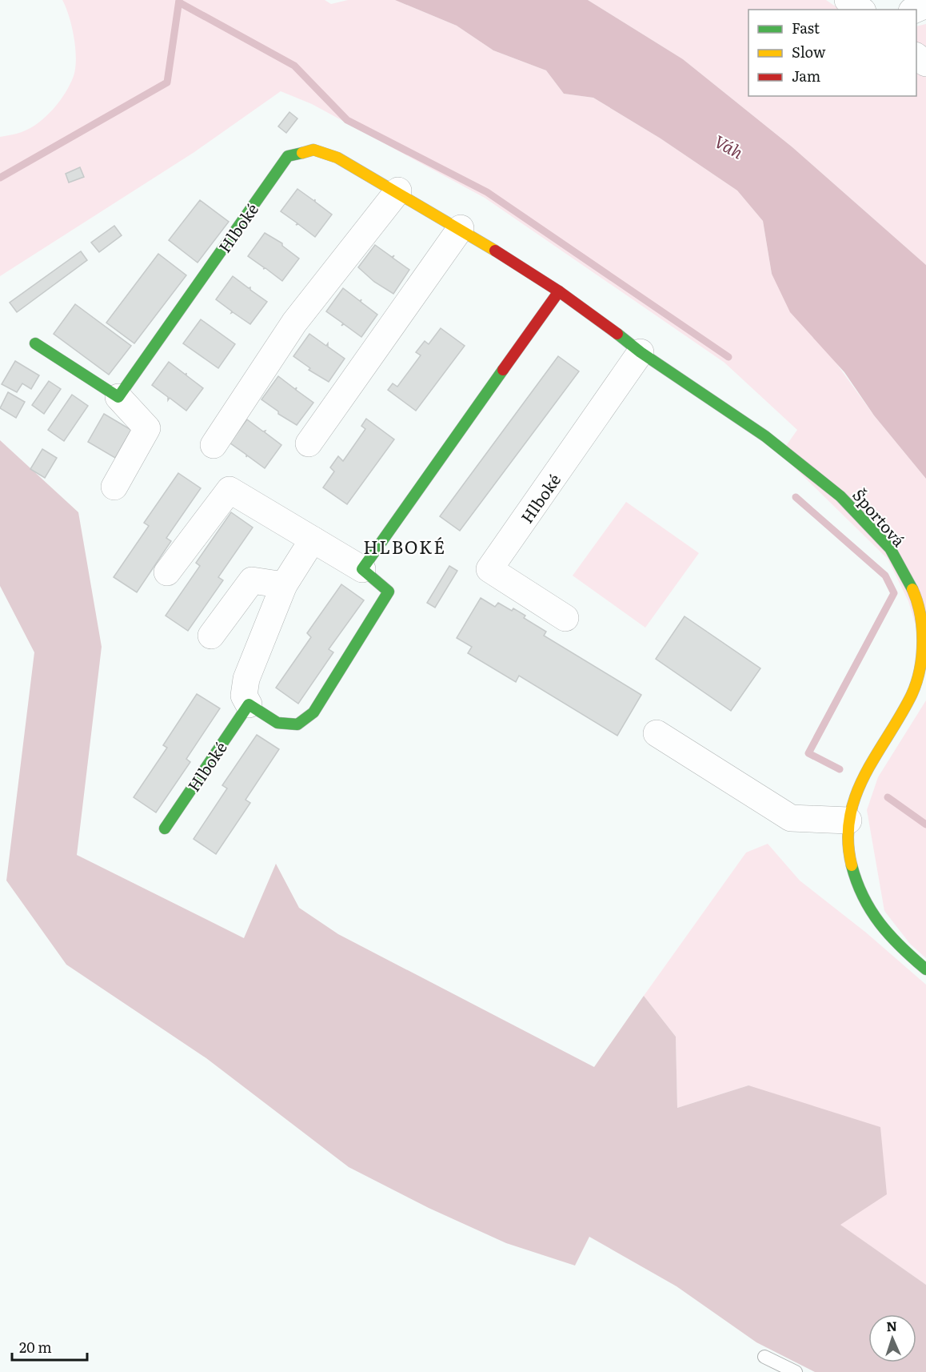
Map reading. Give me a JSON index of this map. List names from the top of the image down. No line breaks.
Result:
{"streets":{"street":["Hlboké","Športová"]},"crossings":[["Hlboké","Športová"]],"districts":["HLBOKÉ"],"water":["Váh"],"legend":["Fast","Slow","Jam"],"scale_bar":"20 m","north":"top"}
